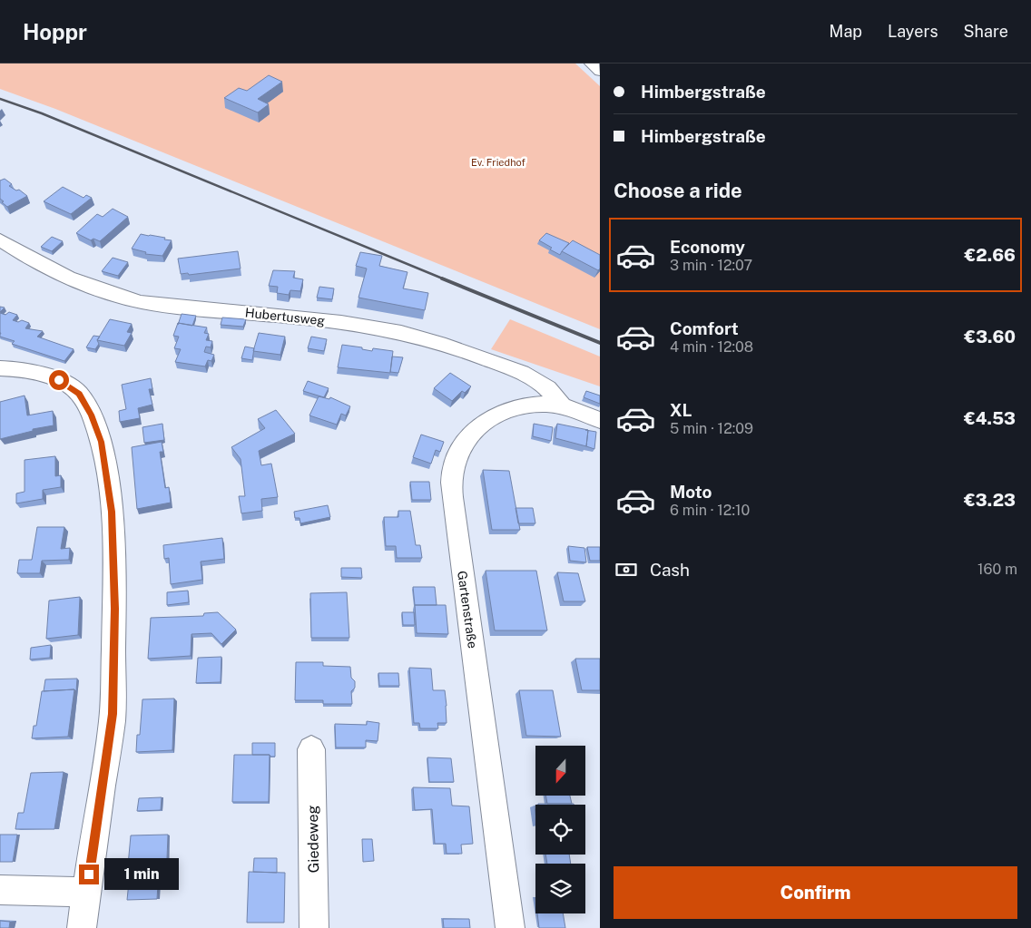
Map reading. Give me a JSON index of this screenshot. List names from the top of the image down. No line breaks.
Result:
{"streets":{"street":["Hubertusweg","Gartenstraße","Giedeweg"]},"crossings":[["Hubertusweg","Gartenstraße"]],"parks":["Ev. Friedhof"],"north":"bottom","page":{"header":"Hoppr","nav":["Map","Layers","Share"],"banner":["Himbergstraße","Himbergstraße"],"heading":"Choose a ride","list":[{"name":"Economy","note":"3 min · 12:07","value":"€2.66"},{"name":"Comfort","note":"4 min · 12:08","value":"€3.60"},{"name":"XL","note":"5 min · 12:09","value":"€4.53"},{"name":"Moto","note":"6 min · 12:10","value":"€3.23"}],"pay":["Cash","160 m"],"buttons":"Confirm","bubble":"1 min"}}
